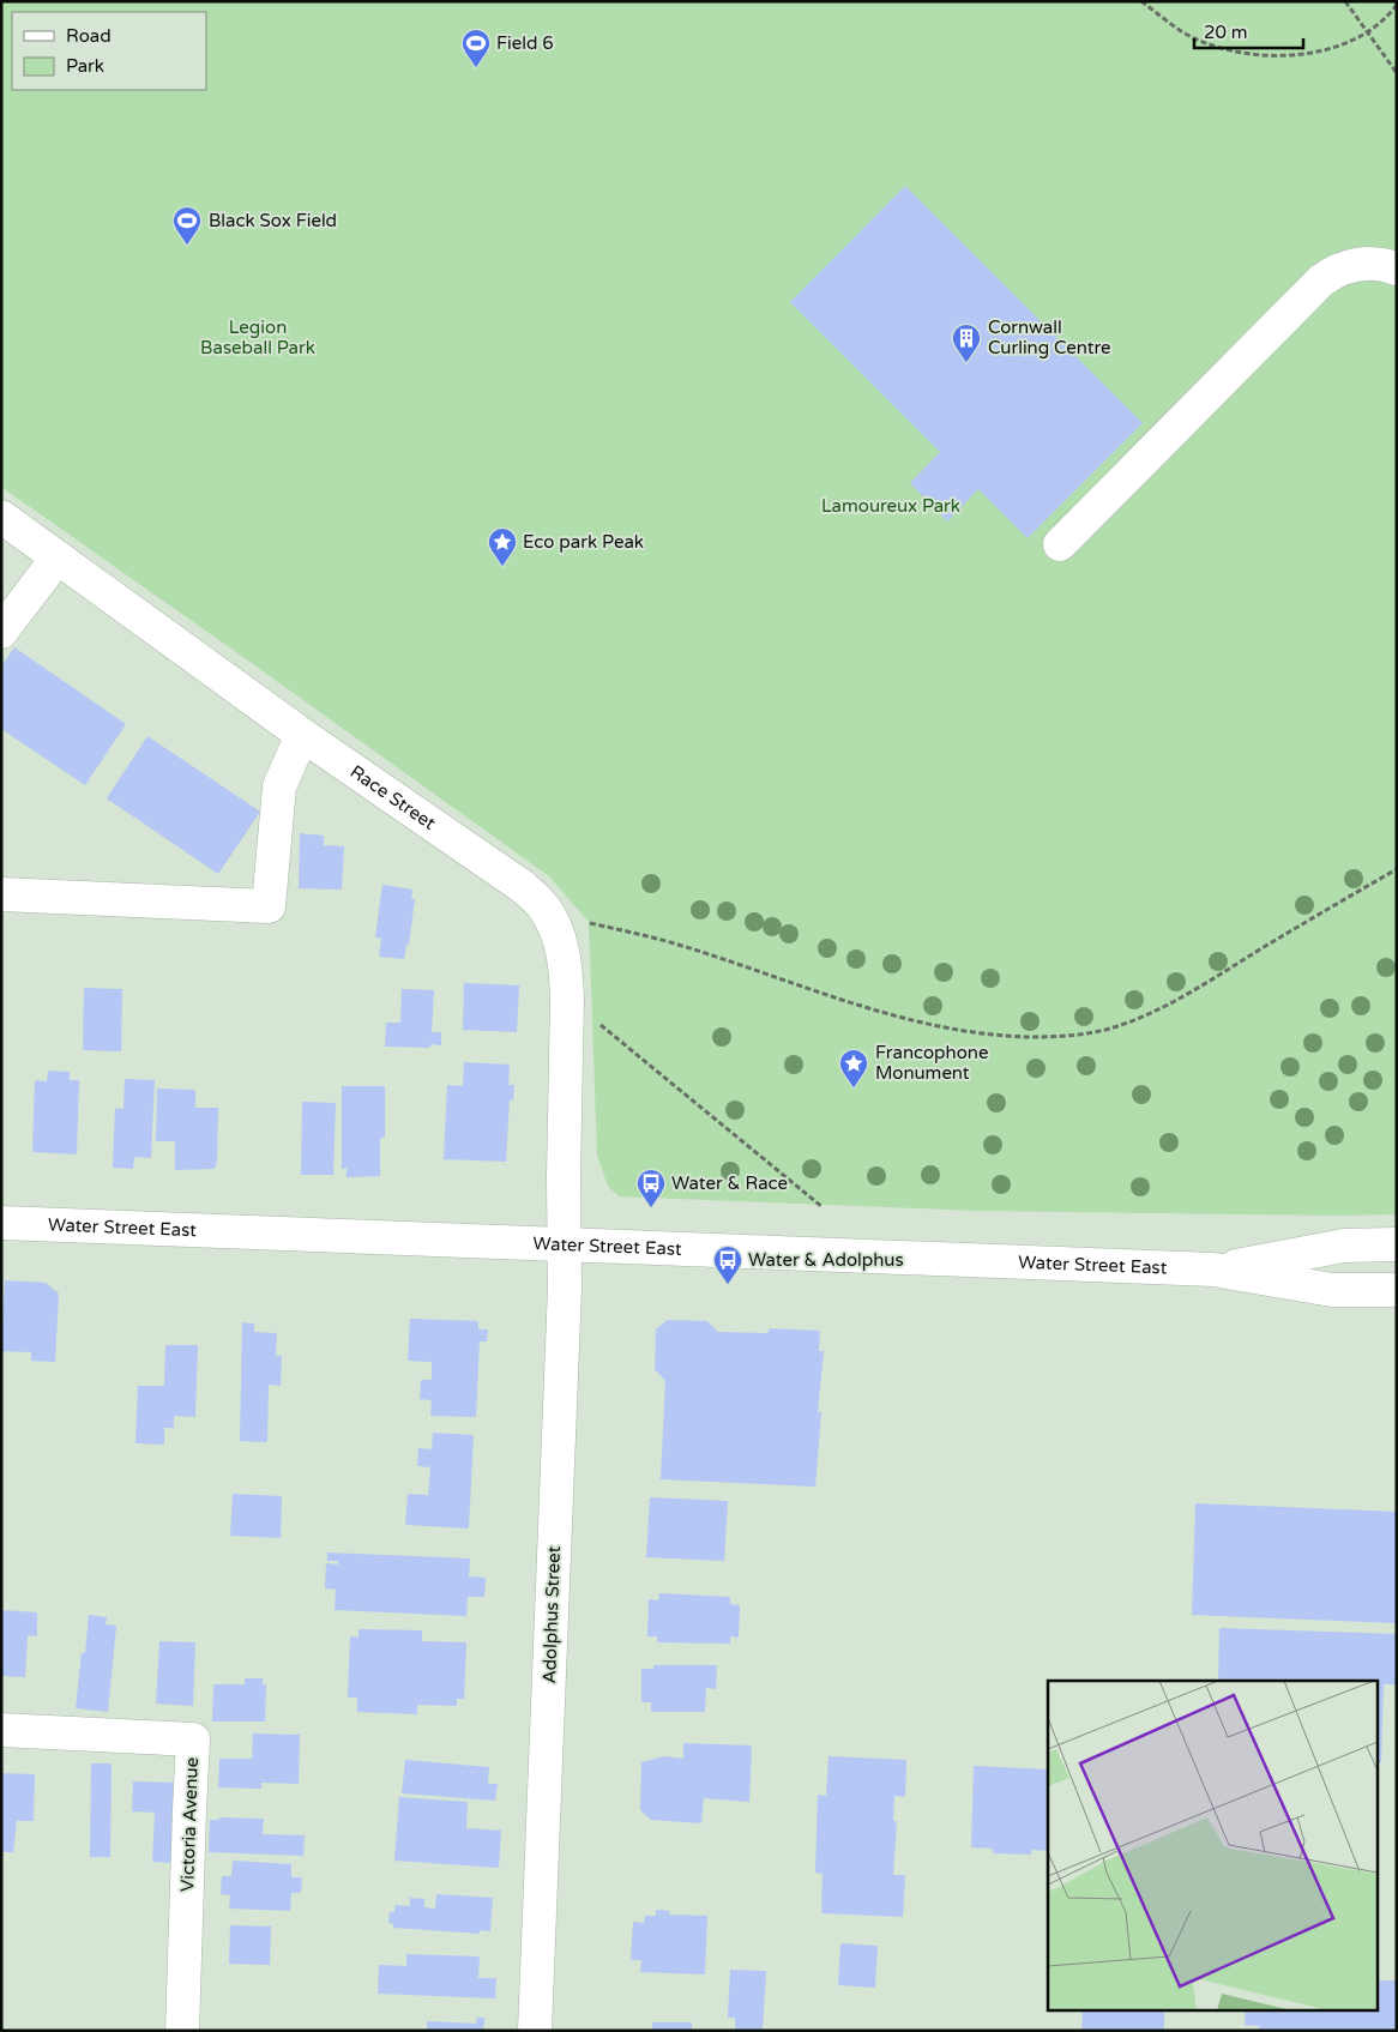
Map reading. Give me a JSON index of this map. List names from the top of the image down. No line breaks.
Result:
{"streets":{"street":["Race Street","Water Street East","Adolphus Street","Victoria Avenue"]},"crossings":[["Race Street","Adolphus Street"],["Water Street East","Adolphus Street"]],"parks":["Legion Baseball Park","Lamoureux Park"],"places":{"sports":["Field 6","Black Sox Field"],"building":["Cornwall Curling Centre"],"place":["Eco park Peak","Francophone Monument"],"bus stop":["Water & Race","Water & Adolphus"]},"legend":["Road","Park"],"scale_bar":"20 m"}
